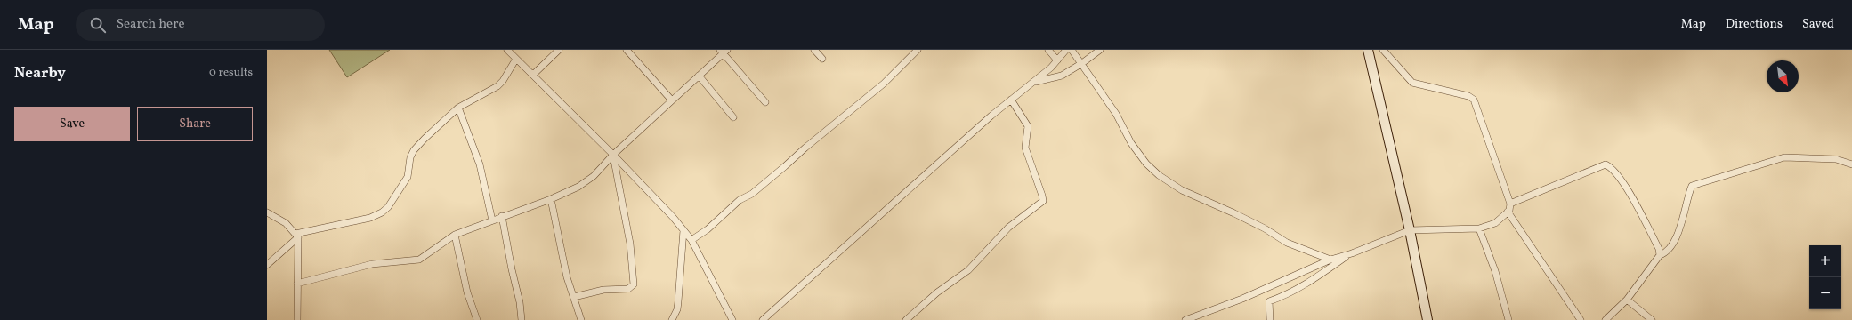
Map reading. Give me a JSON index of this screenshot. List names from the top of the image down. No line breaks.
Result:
{"north":"bottom right","page":{"header":"Map","search":"Search here","nav":["Map","Directions","Saved"],"heading":["Nearby","0 results"],"buttons":["Save","Share"],"map_buttons":["+","−"]}}
